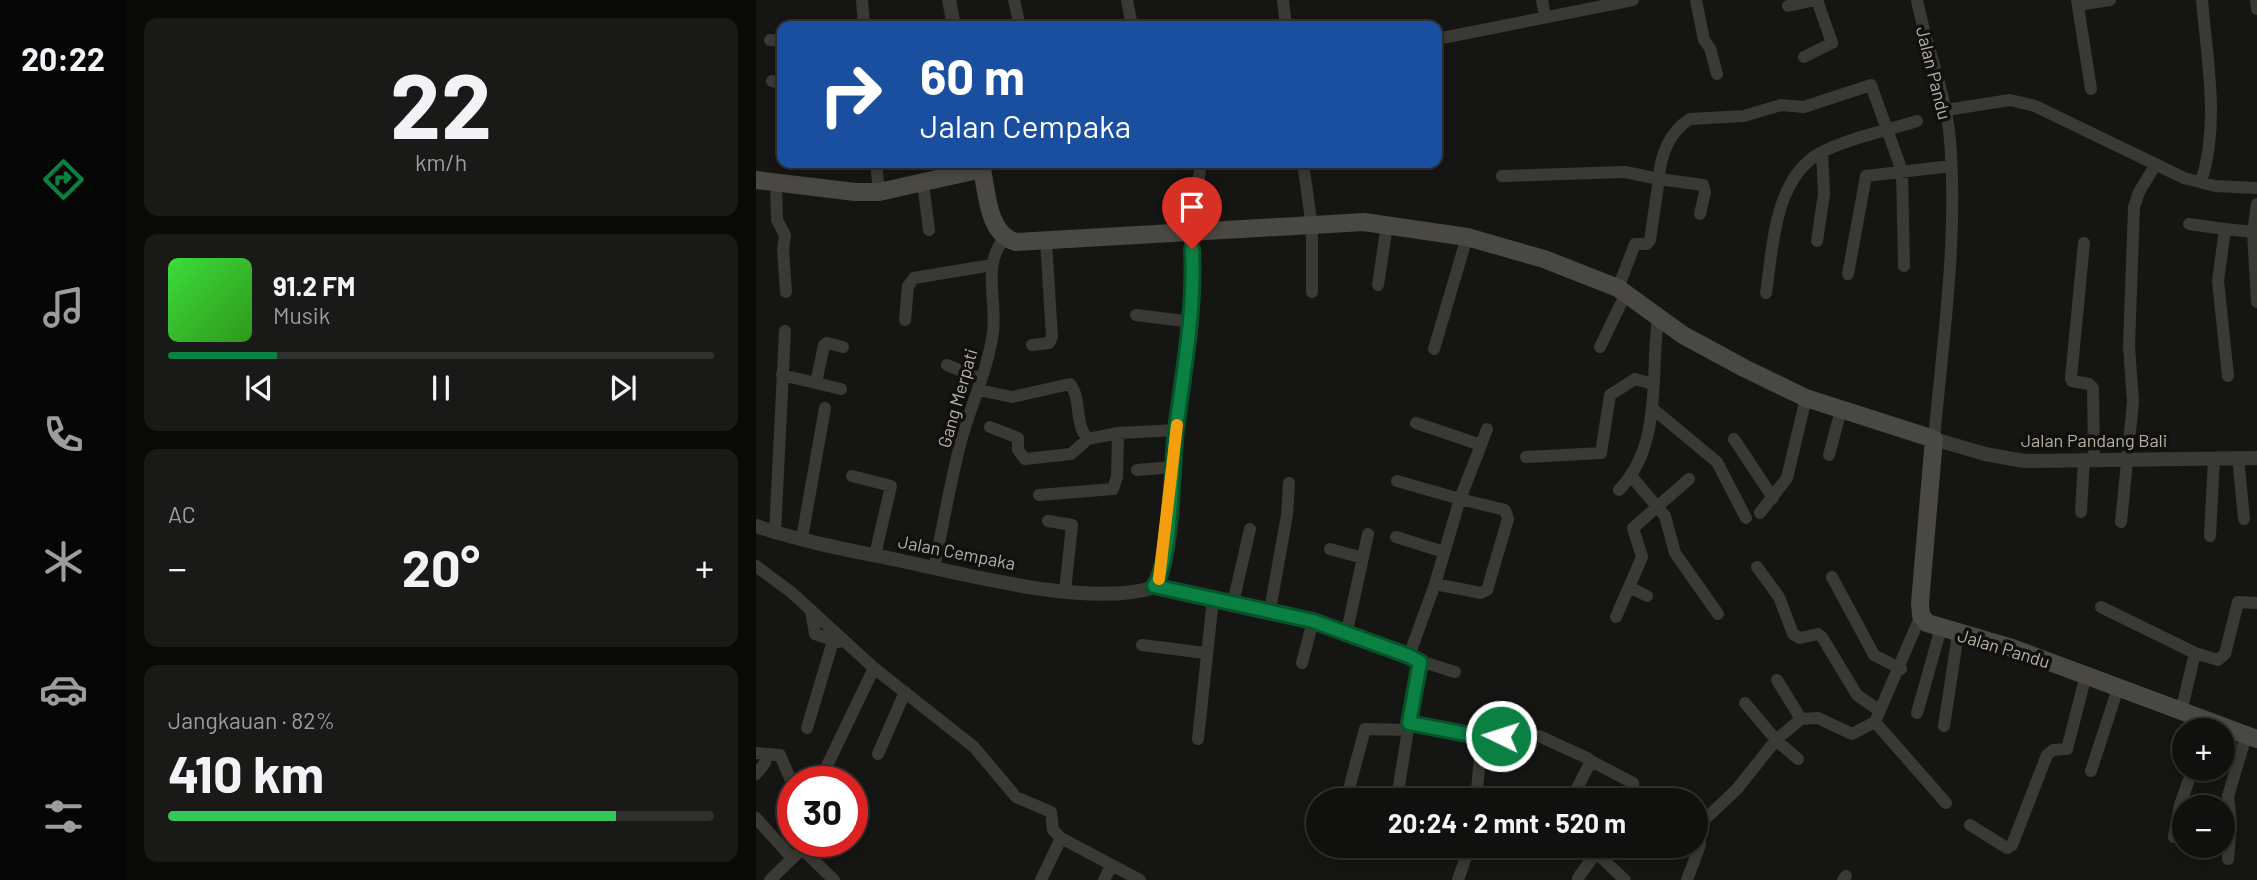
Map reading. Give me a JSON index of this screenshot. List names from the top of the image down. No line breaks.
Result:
{"streets":{"main road":["Jalan Pandu"],"street":["Gang Merpati","Jalan Pandang Bali","Jalan Cempaka"]},"crossings":[["Jalan Pandu","Jalan Pandang Bali"],["Gang Merpati","Jalan Cempaka"]],"page":{"tabs":"20:22","tile":[["22","km/h"],"AC",["Jangkauan · 82%","410 km"]],"turn":["60 m","Jalan Cempaka"],"song":["91.2 FM","Musik"],"heat":["−","20°","+"],"map_buttons":["+","−"],"limit":"30","trip":"20:24 · 2 mnt · 520 m"}}
